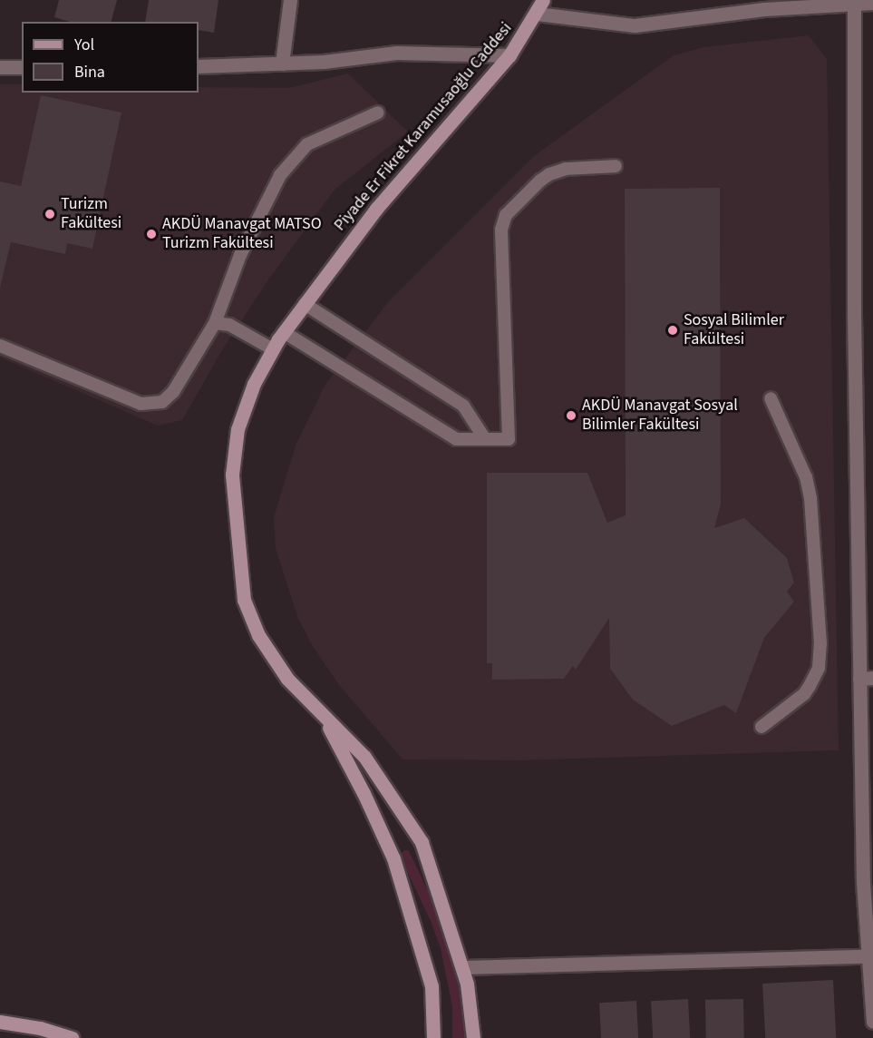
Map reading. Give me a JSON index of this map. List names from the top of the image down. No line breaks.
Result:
{"streets":{"street":["Piyade Er Fikret Karamusaoğlu Caddesi"]},"places":["Turizm Fakültesi","AKDÜ Manavgat MATSO Turizm Fakültesi","Sosyal Bilimler Fakültesi","AKDÜ Manavgat Sosyal Bilimler Fakültesi"],"legend":["Yol","Bina"]}
